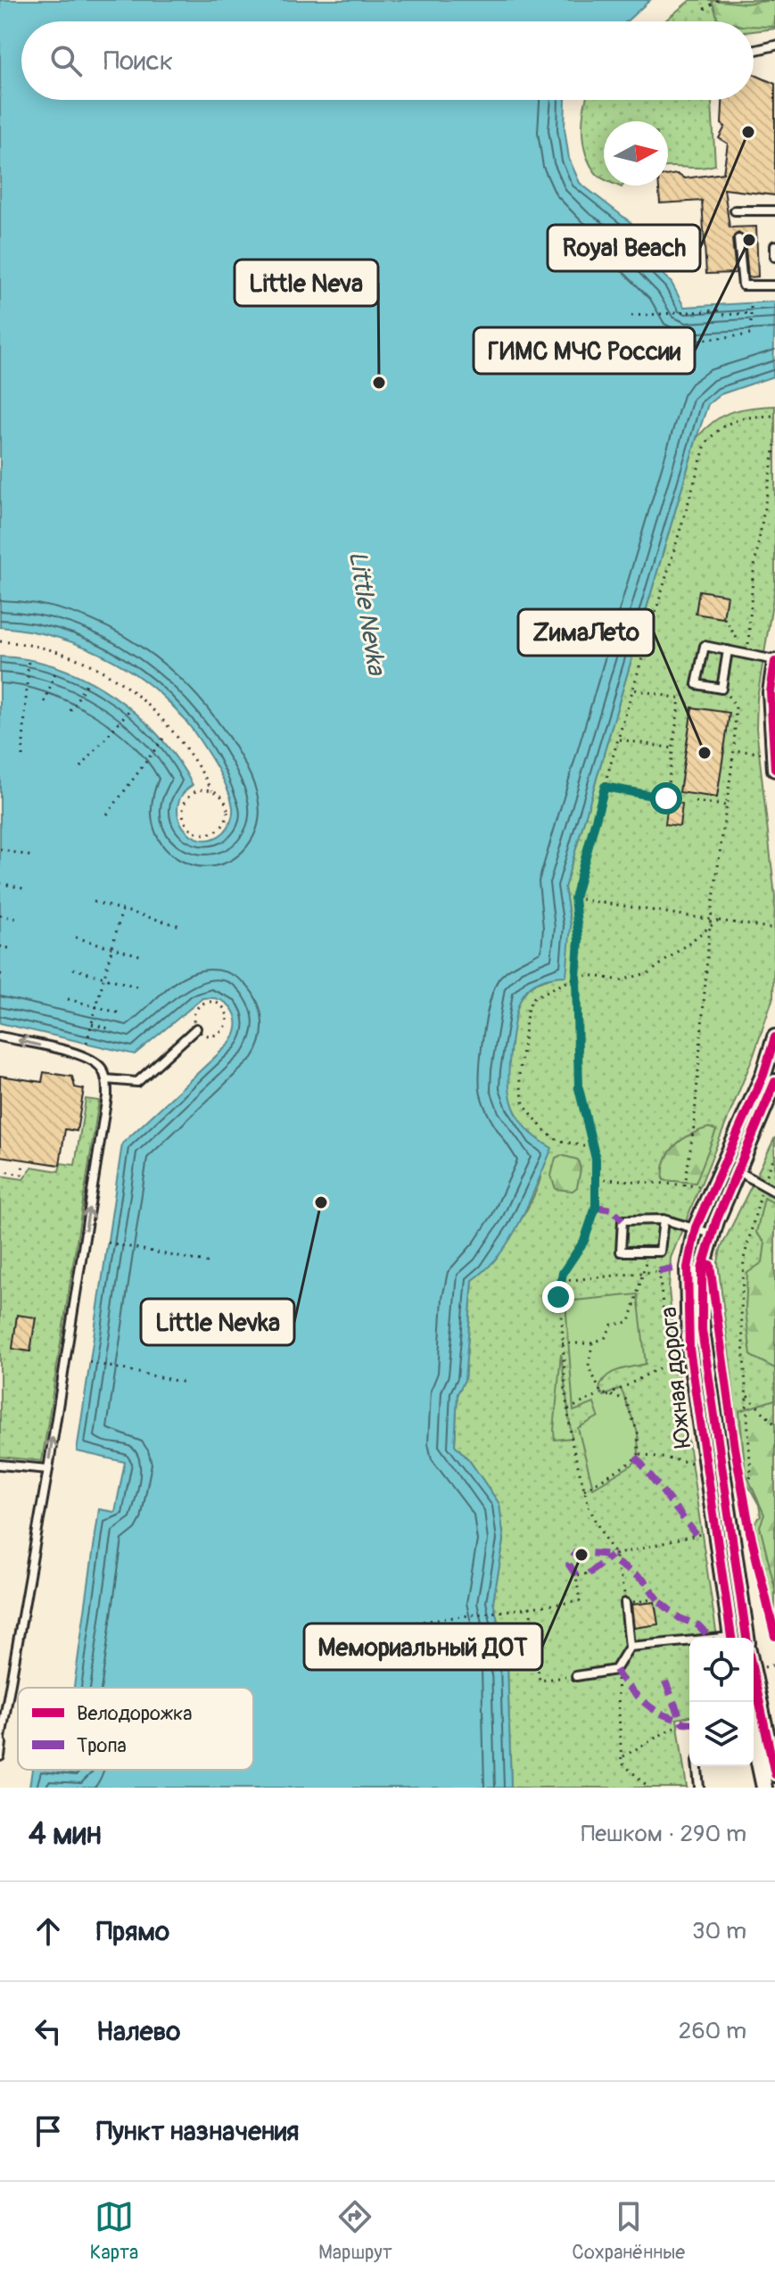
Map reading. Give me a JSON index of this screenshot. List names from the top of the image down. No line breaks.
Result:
{"streets":{"street":["Южная дорога"]},"water":["Little Nevka"],"places":["Royal Beach","ГИМС МЧС России","Little Neva","ZимаЛеtо","Little Nevka","Мемориальный ДОТ"],"legend":["Велодорожка","Тропа"],"north":"right","page":{"search":"Поиск","heading":["4 мин","Пешком · 290 m"],"list":[["Прямо","30 m"],["Налево","260 m"],"Пункт назначения"],"nav":["Карта","Маршрут","Сохранённые"]}}
